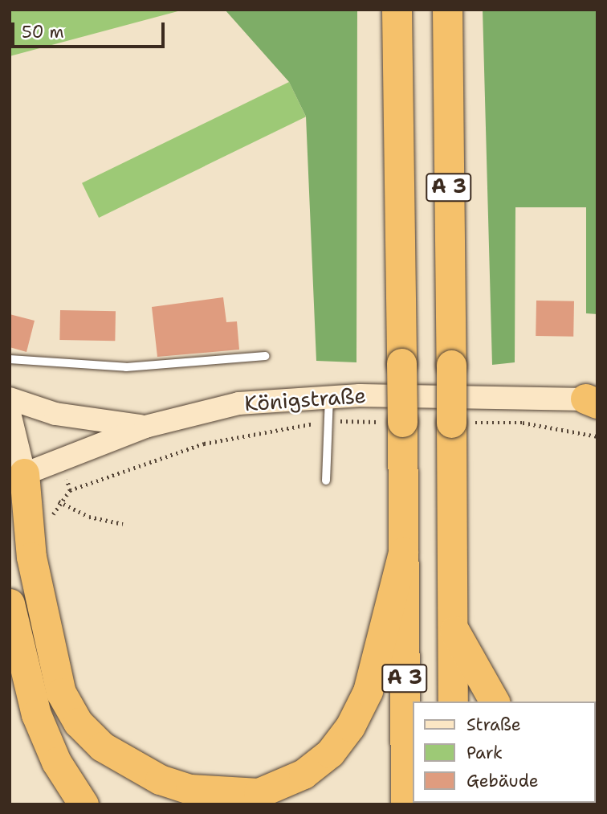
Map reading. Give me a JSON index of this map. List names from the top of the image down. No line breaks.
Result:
{"streets":{"highway":["A 3"],"main road":["Königstraße"]},"legend":["Straße","Park","Gebäude"],"scale_bar":"50 m"}
